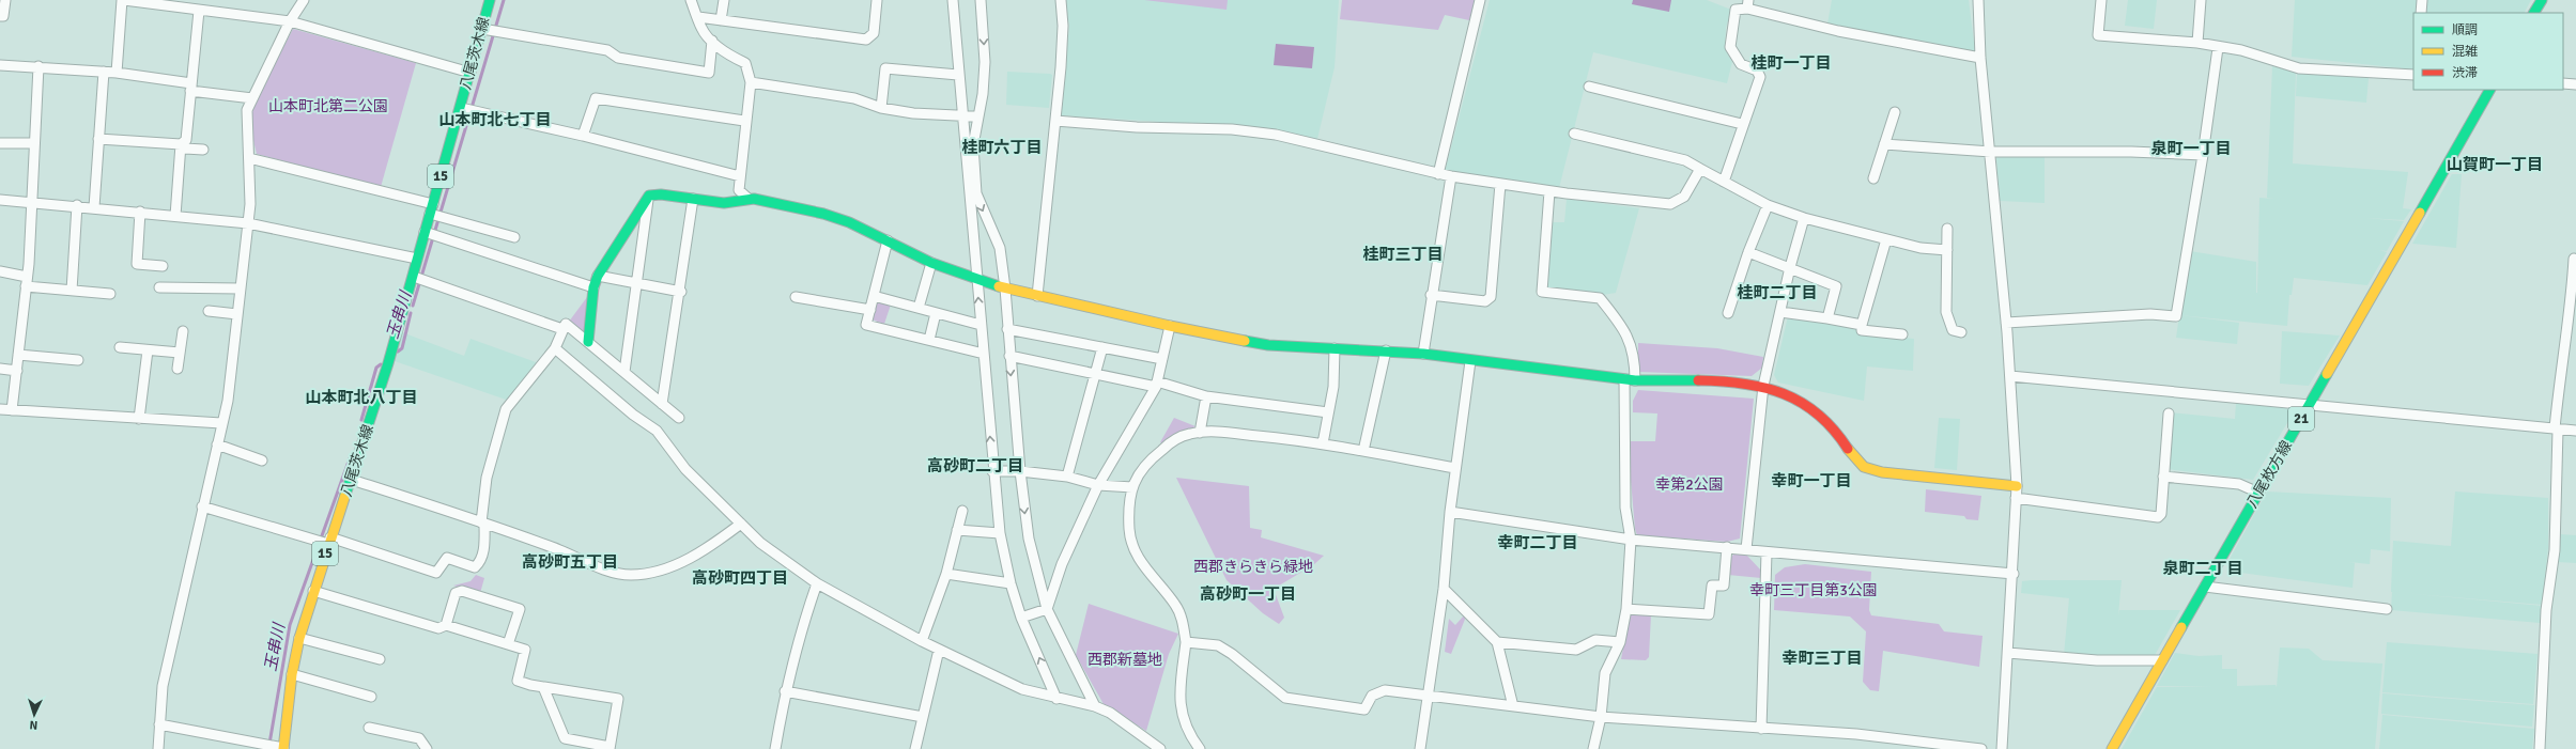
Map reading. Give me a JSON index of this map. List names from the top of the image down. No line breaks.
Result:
{"streets":{"street":["八尾茨木線","15","21","八尾枚方線"]},"districts":["桂町一丁目","山本町北七丁目","桂町六丁目","泉町一丁目","山賀町一丁目","桂町三丁目","桂町二丁目","山本町北八丁目","高砂町二丁目","幸町一丁目","幸町二丁目","高砂町五丁目","泉町二丁目","高砂町四丁目","高砂町一丁目","幸町三丁目"],"water":["玉串川"],"parks":["山本町北第二公園","幸第2公園","西郡きらきら緑地","幸町三丁目第3公園","西郡新墓地"],"legend":["順調","混雑","渋滞"],"north":"bottom"}
